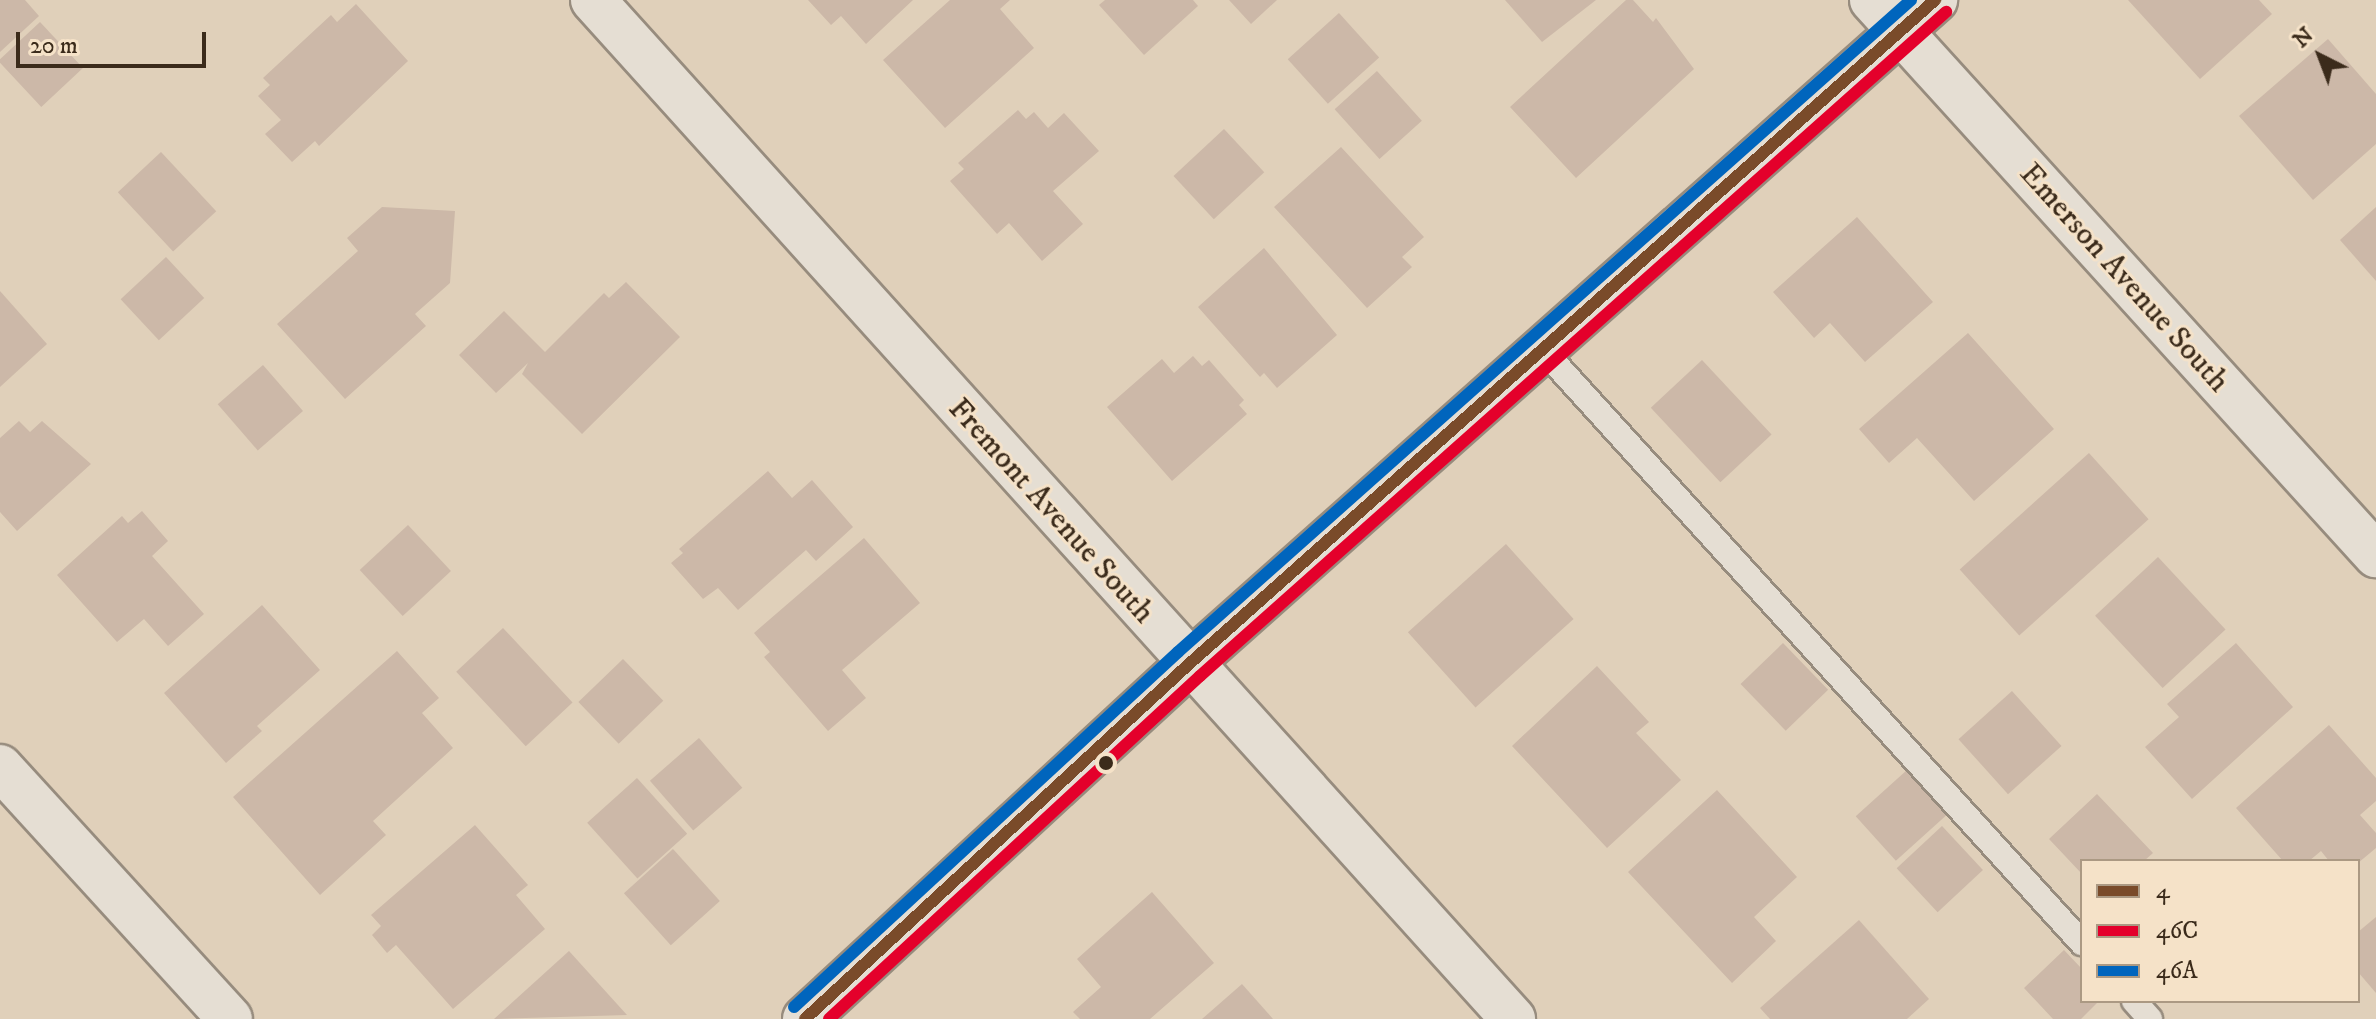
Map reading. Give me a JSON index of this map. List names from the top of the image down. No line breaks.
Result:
{"streets":{"street":["Emerson Avenue South","Fremont Avenue South"]},"lines":["transit line 4","transit line 46A","transit line 46C"],"legend":["4","46C","46A"],"scale_bar":"20 m","north":"top left"}
